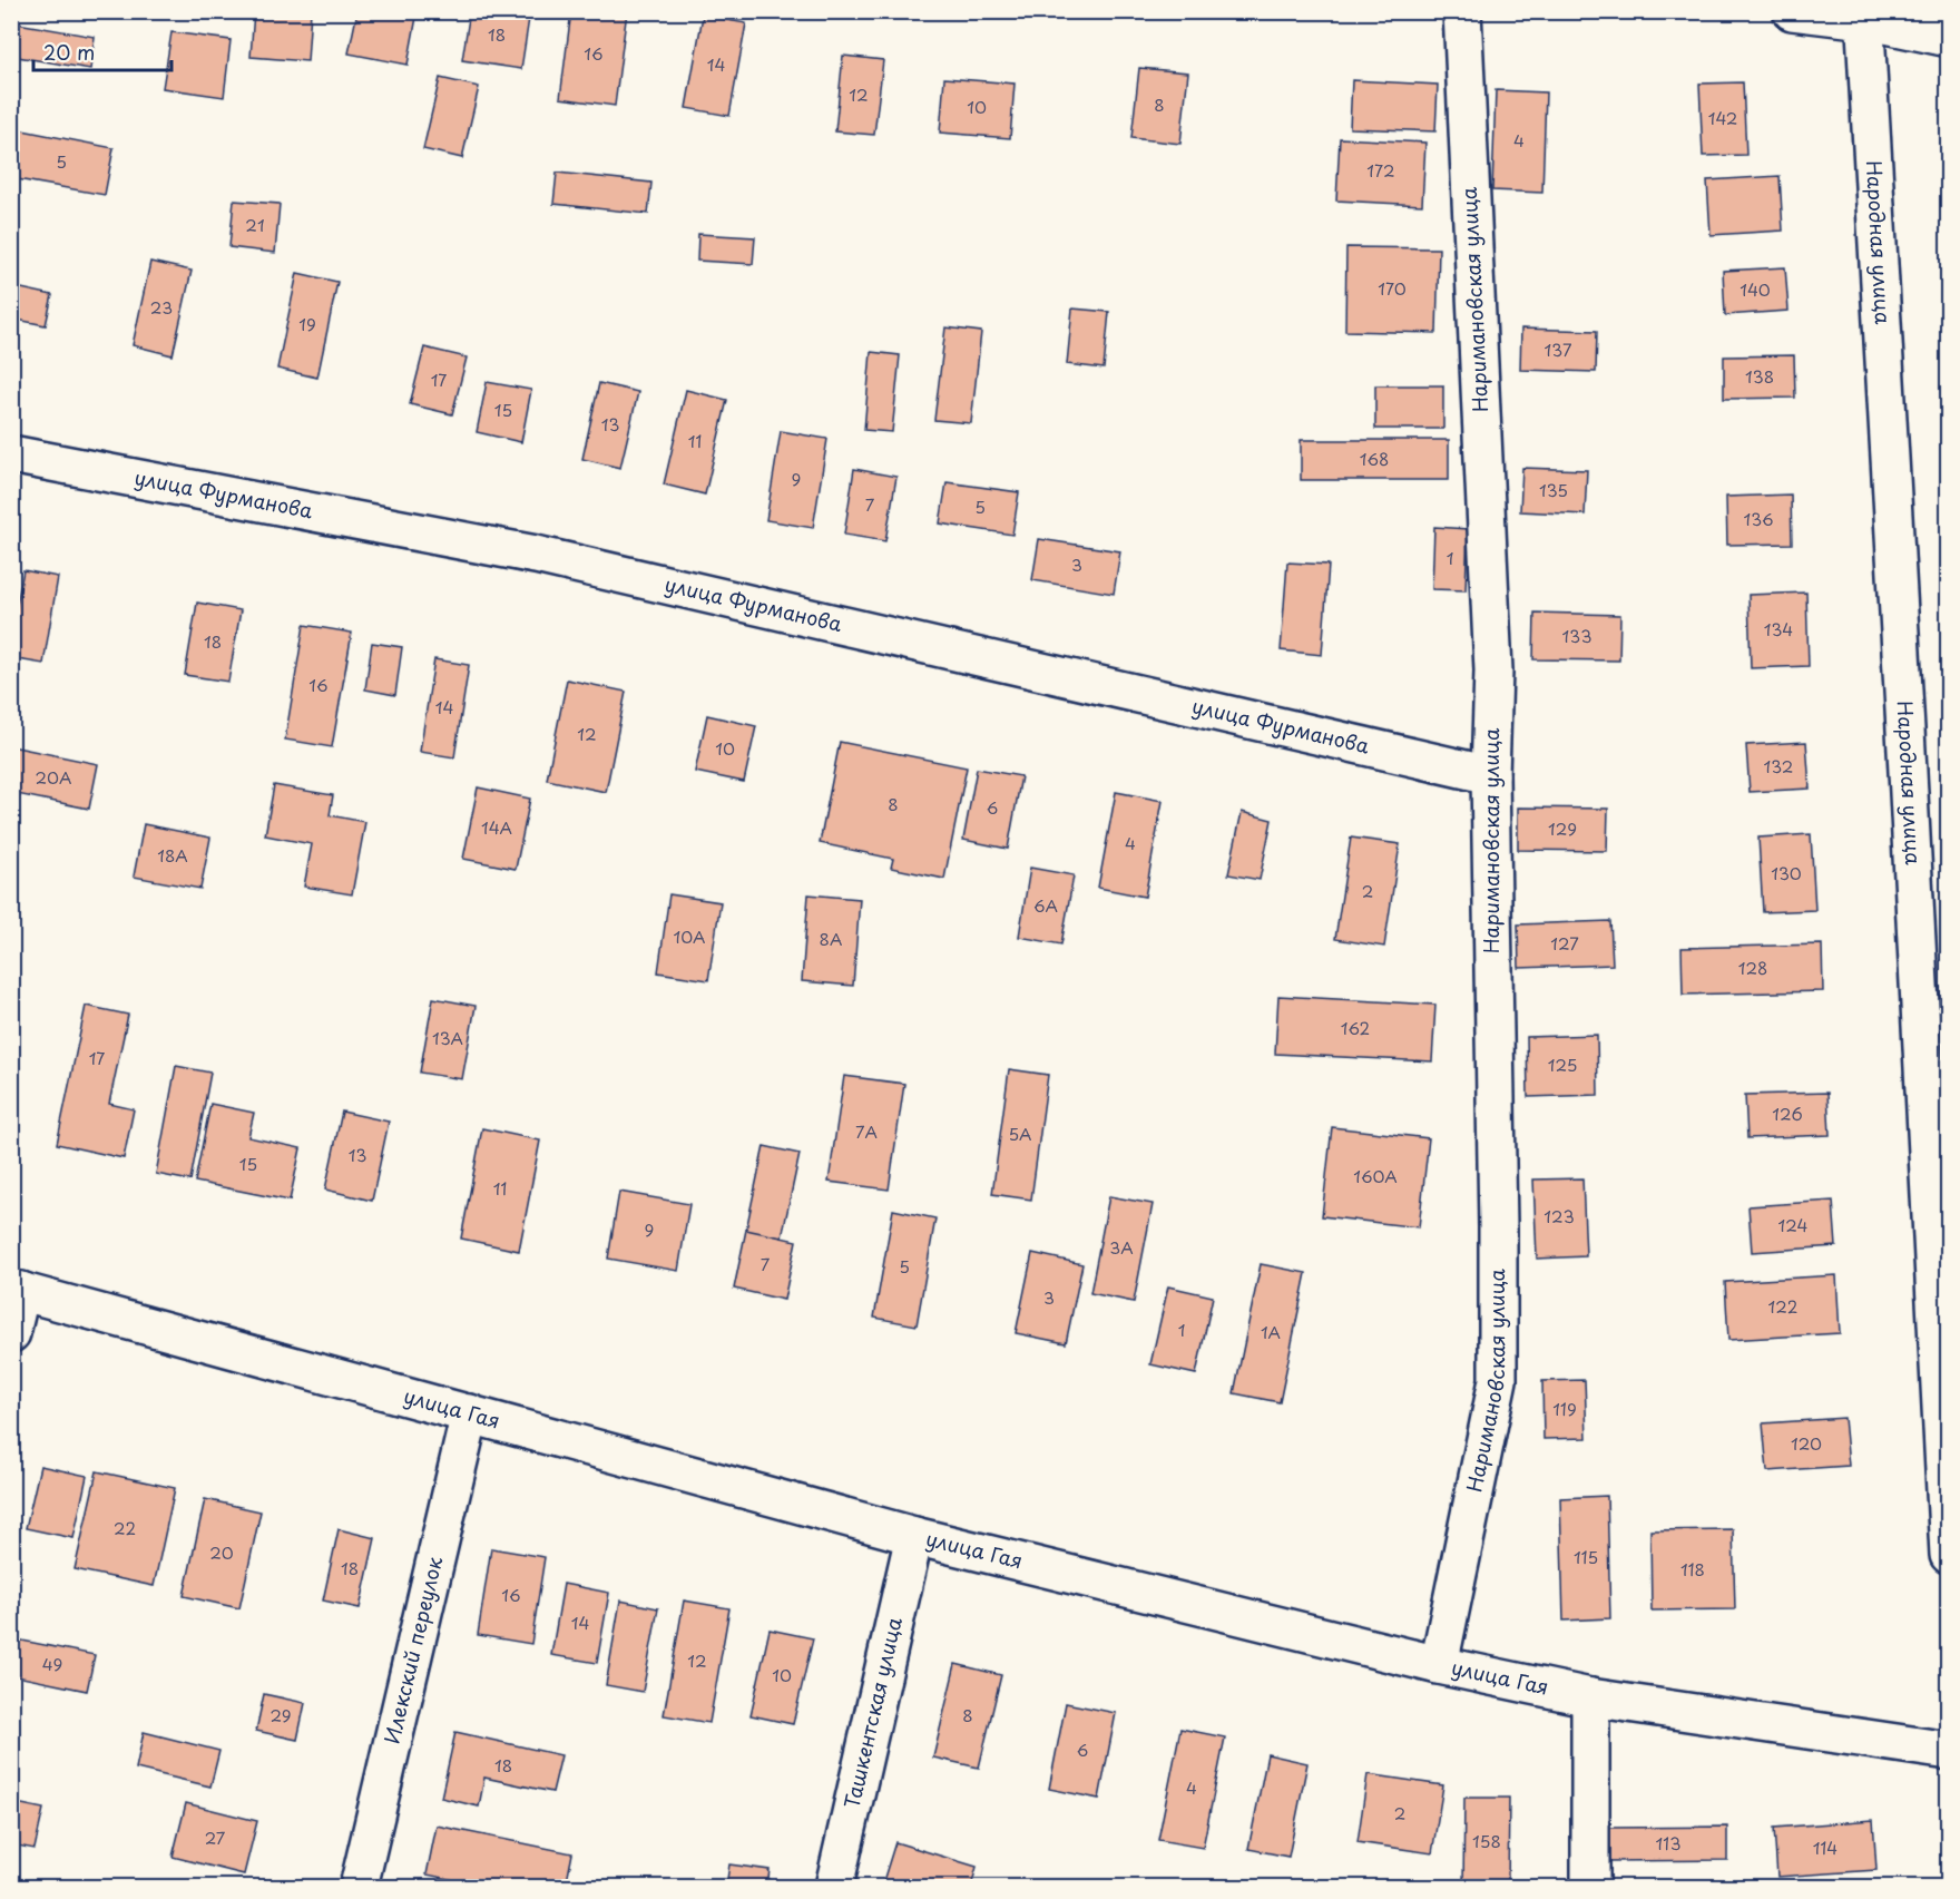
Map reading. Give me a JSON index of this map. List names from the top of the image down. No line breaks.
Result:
{"streets":{"street":["Народная улица","Наримановская улица","улица Фурманова","улица Гая","Илекский переулок","Ташкентская улица"]},"crossings":[["Наримановская улица","улица Фурманова"],["Наримановская улица","улица Гая"],["улица Гая","Илекский переулок"],["улица Гая","Ташкентская улица"]],"house_numbers":["18","16","14","12","8","10","142","4","5","172","21","170","140","23","19","137","138","17","15","13","11","168","9","135","7","5","136","1","3","134","133","18","16","14","12","10","132","20А","8","6","14А","129","4","18А","130","2","6А","10А","8А","127","128","162","13А","17","125","126","7А","5А","13","15","160А","11","123","124","9","3А","7","5","3","122","1","1А","119","120","22","20","115","18","118","16","14","12","49","10","29","8","6","18","4","2","27","158","113","114"],"scale_bar":"20 m"}
